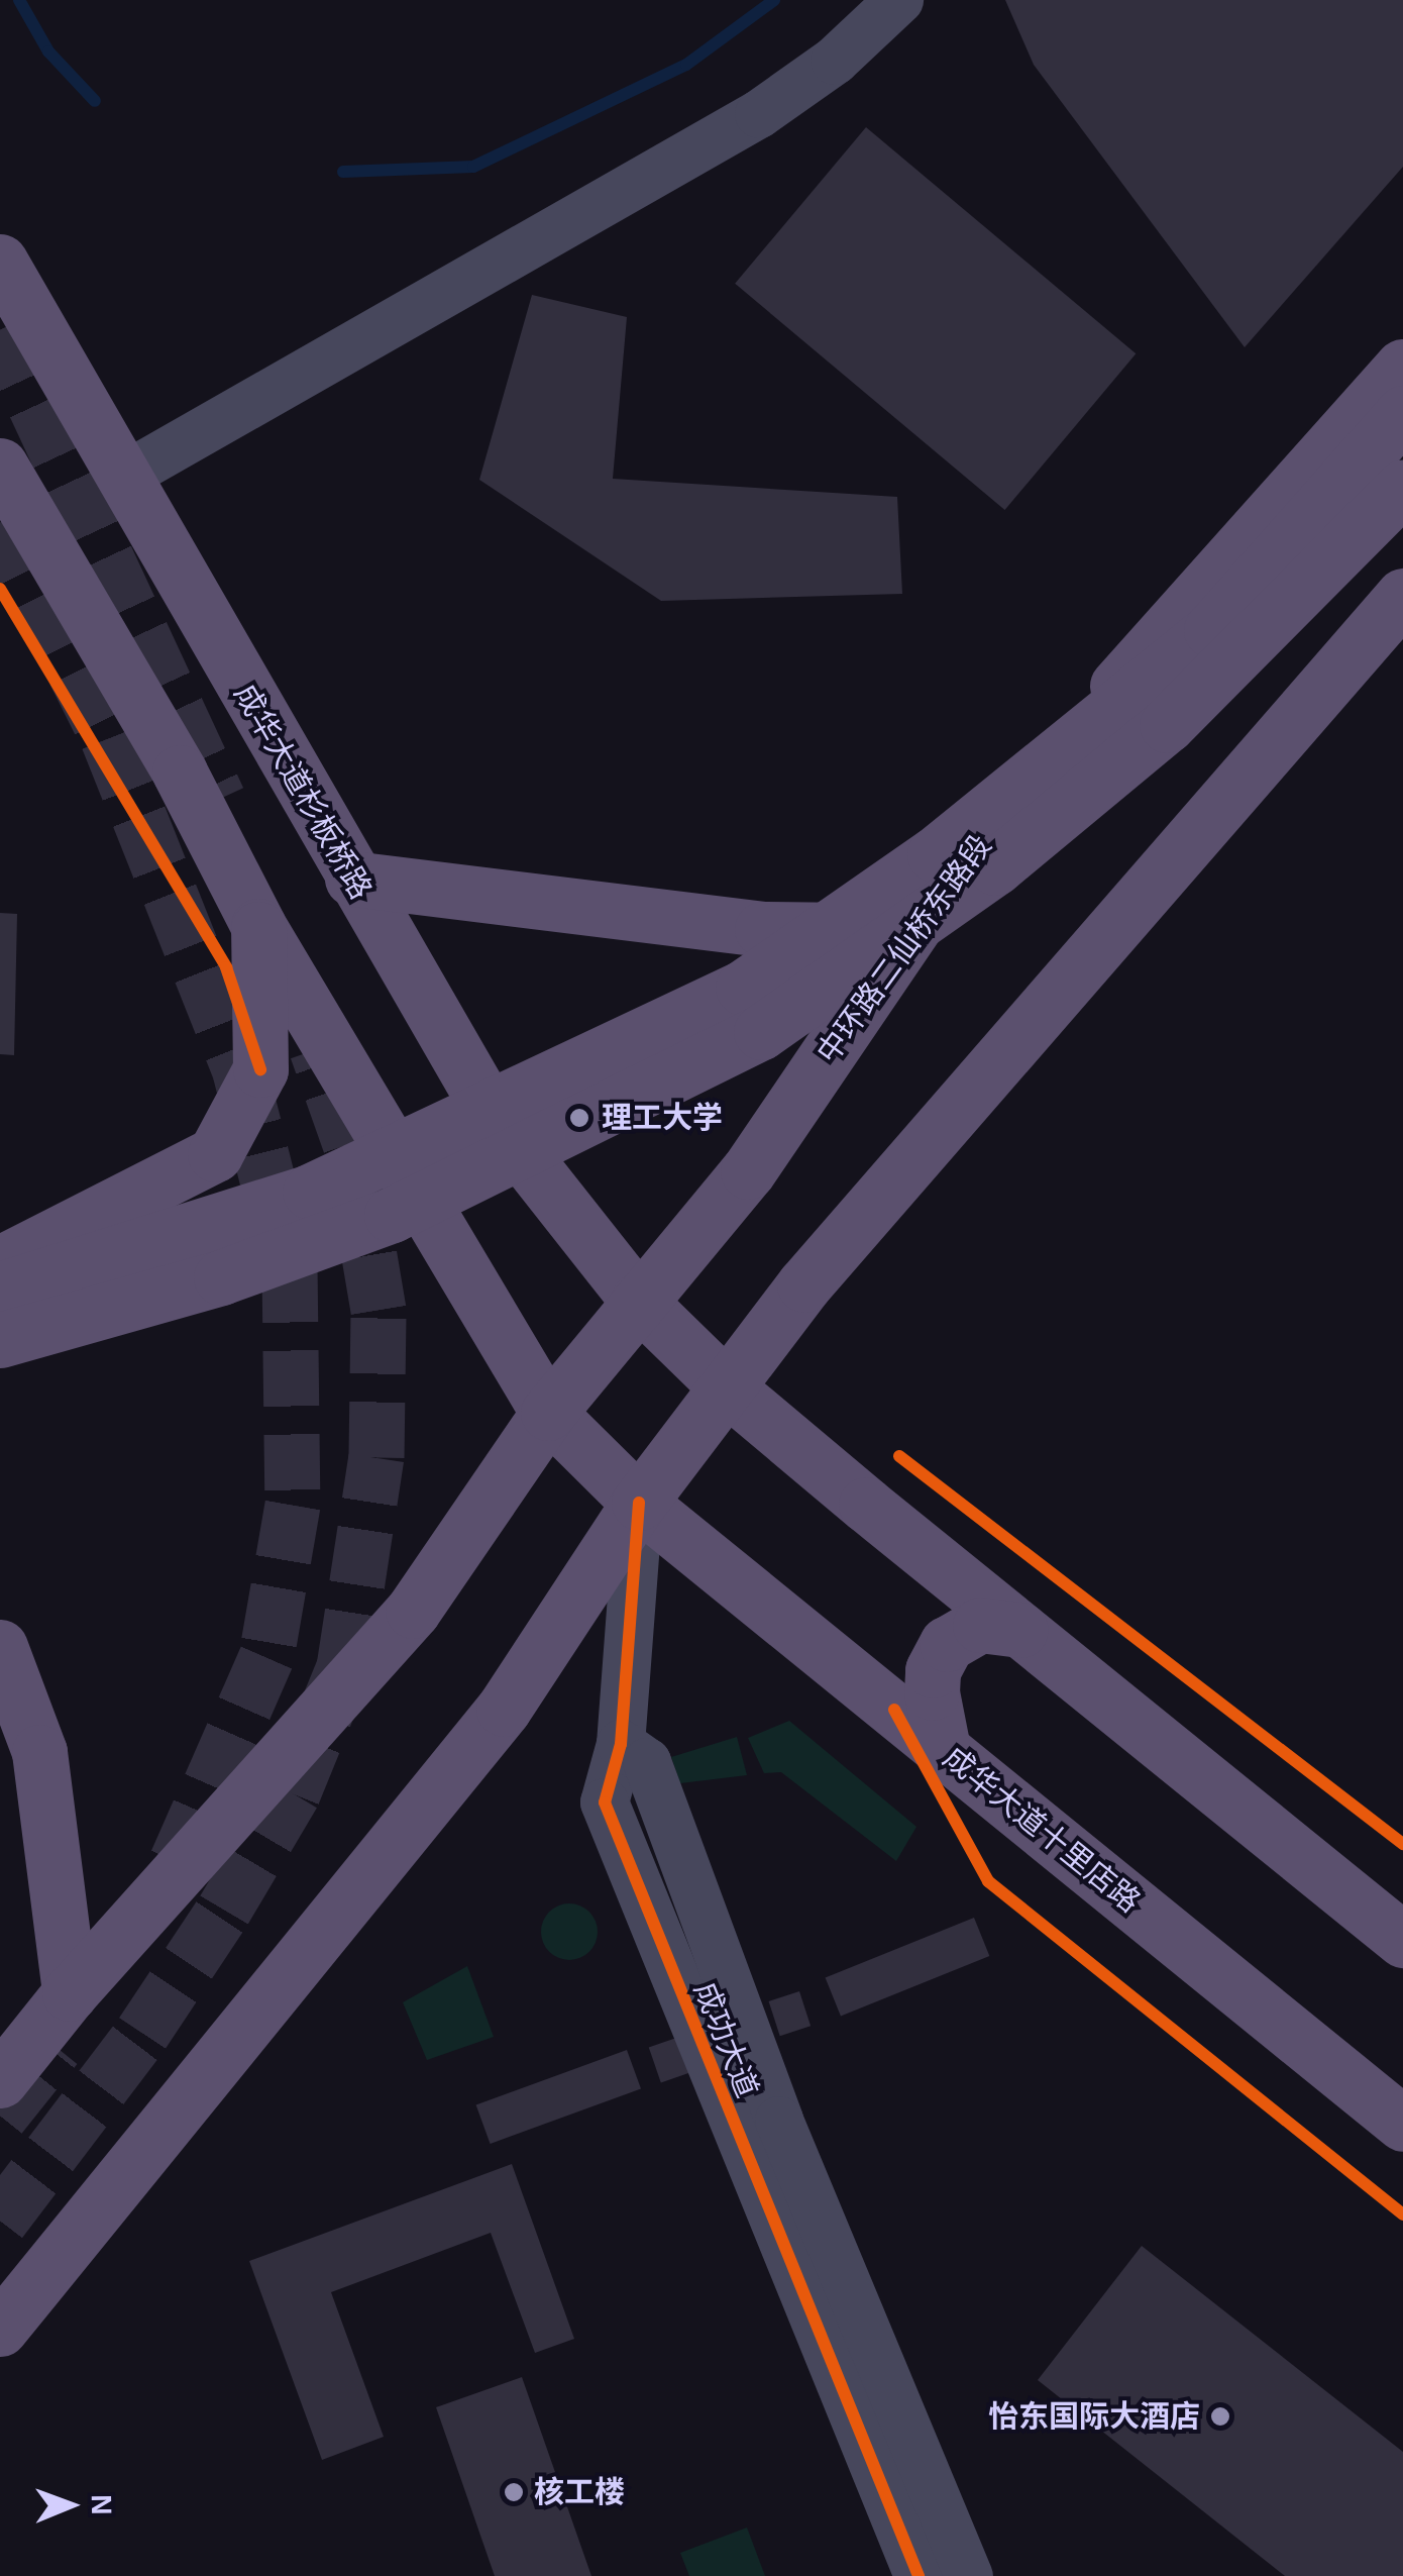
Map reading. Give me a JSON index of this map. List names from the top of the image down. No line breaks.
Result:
{"streets":{"main road":["成华大道杉板桥路","中环路二仙桥东路段","成华大道十里店路"],"street":["成功大道"]},"crossings":[["成华大道杉板桥路","中环路二仙桥东路段"],["中环路二仙桥东路段","成华大道十里店路"],["成华大道十里店路","成功大道"]],"places":["理工大学","怡东国际大酒店","核工楼"],"north":"right"}
